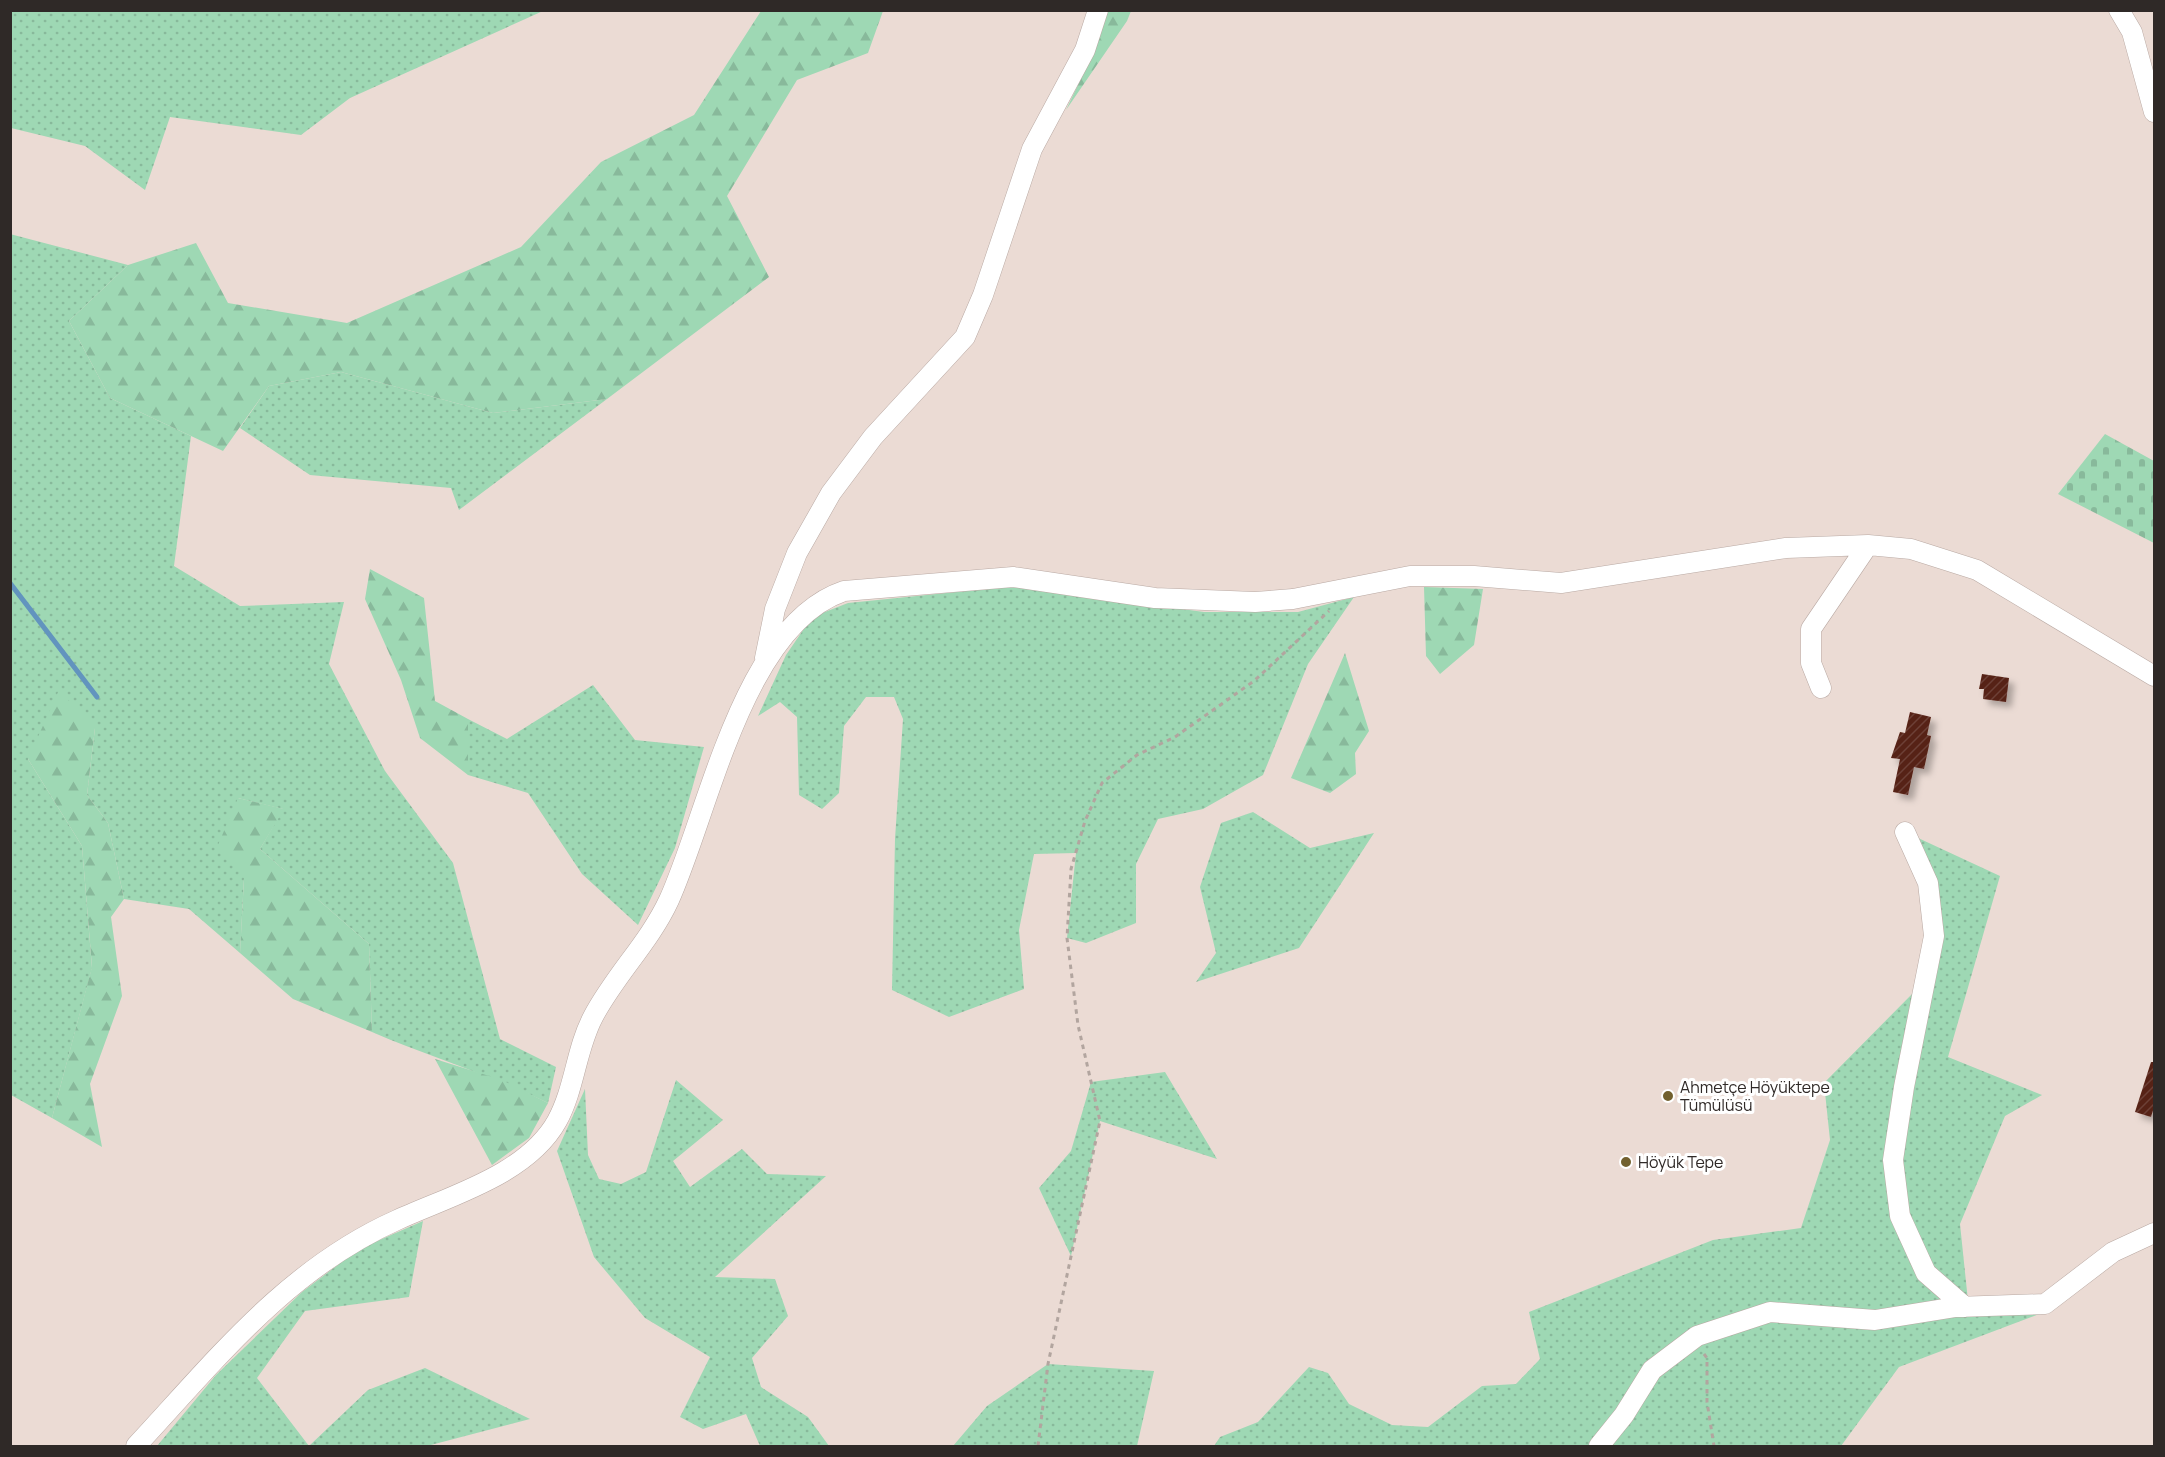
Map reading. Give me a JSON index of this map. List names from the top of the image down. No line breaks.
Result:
{"places":["Ahmetçe Höyüktepe Tümülüsü","Höyük Tepe"]}
